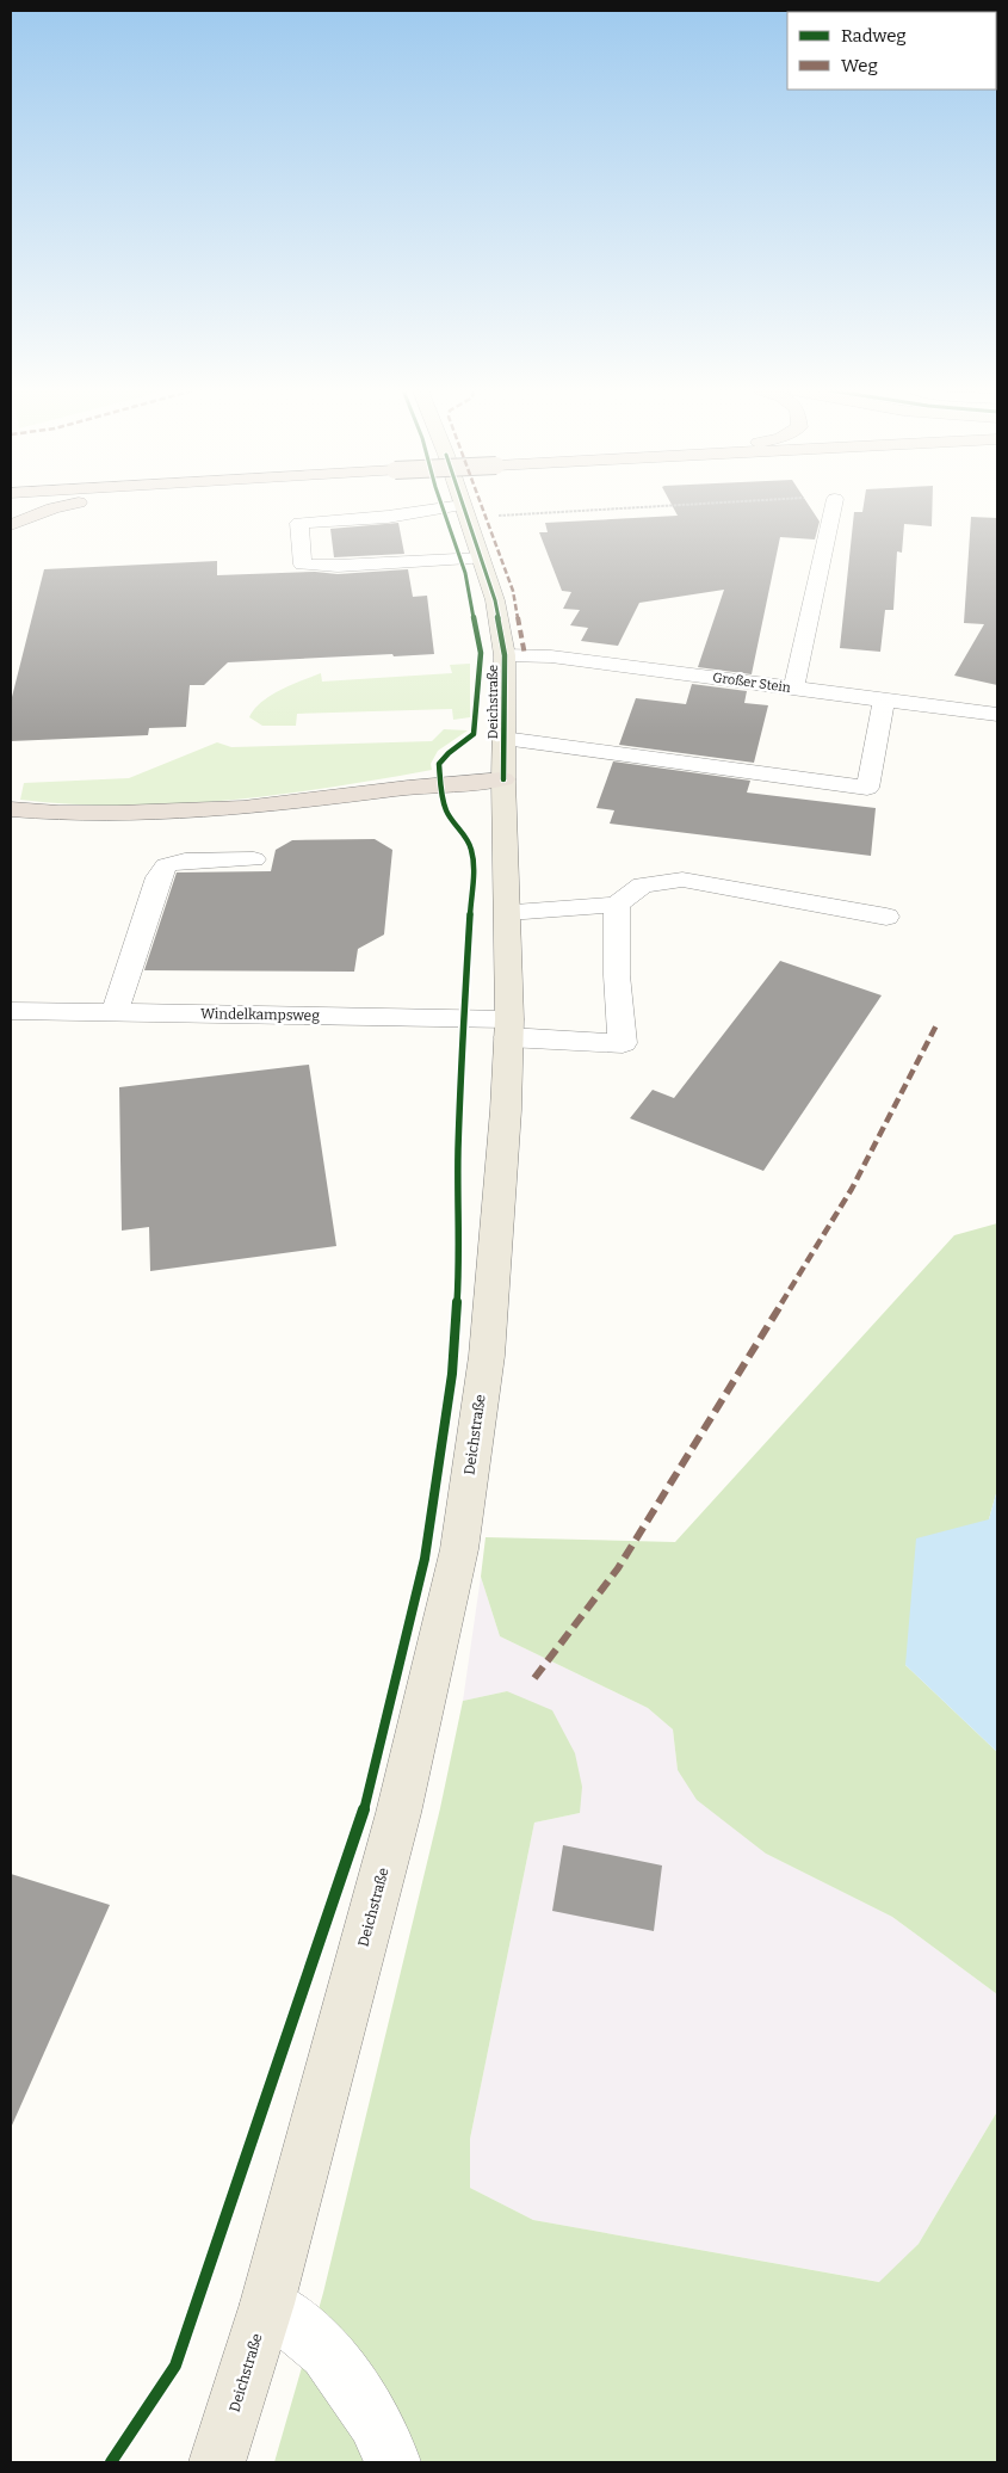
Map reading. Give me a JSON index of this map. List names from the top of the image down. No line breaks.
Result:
{"streets":{"main road":["Deichstraße"],"street":["Großer Stein","Windelkampsweg"]},"crossings":[["Großer Stein","Deichstraße"],["Deichstraße","Windelkampsweg"]],"legend":["Radweg","Weg"]}
